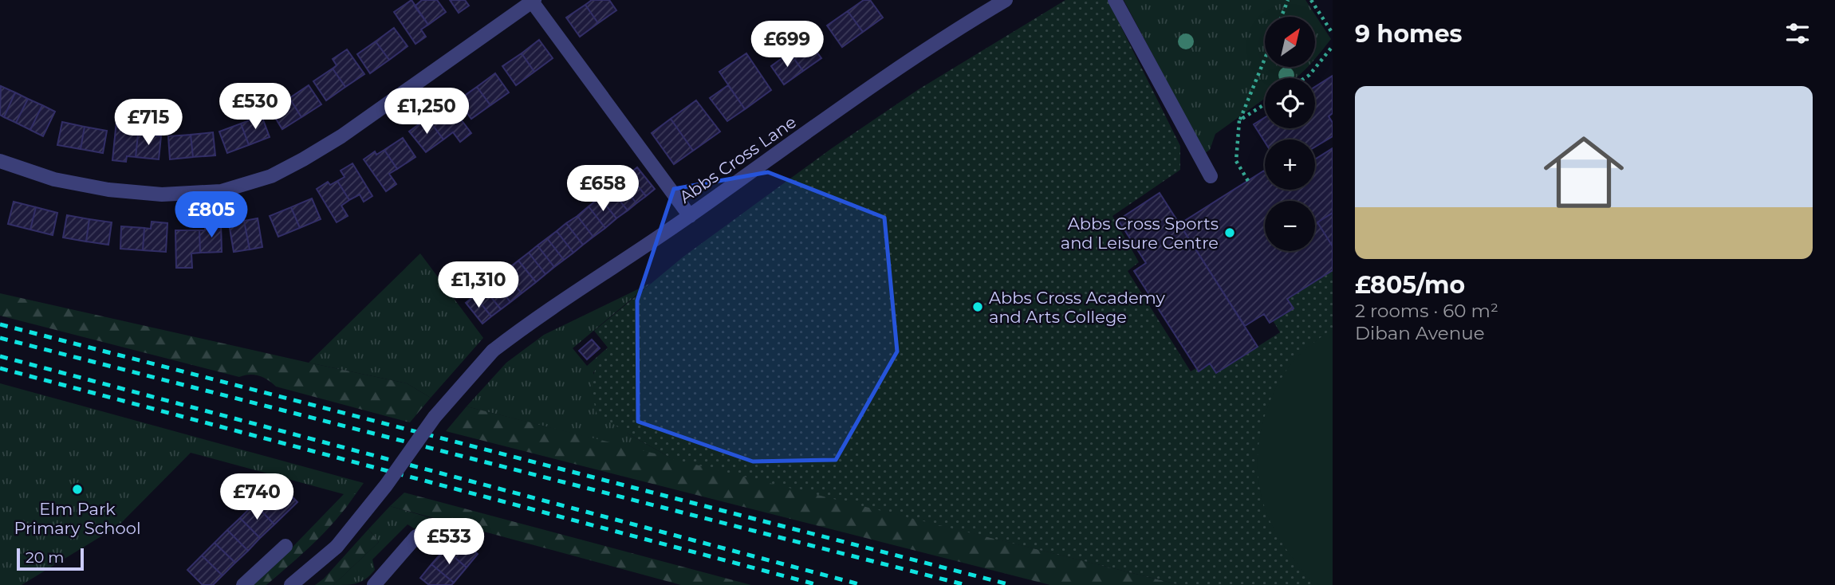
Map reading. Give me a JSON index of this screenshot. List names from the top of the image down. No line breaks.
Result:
{"streets":{"street":["Abbs Cross Lane"]},"places":["Abbs Cross Sports and Leisure Centre","Abbs Cross Academy and Arts College","Elm Park Primary School"],"scale_bar":"20 m","north":"top right","page":{"heading":"9 homes","map_buttons":["+","−"],"price":["£699","£530","£1,250","£715","£658","£805","£1,310","£740","£533"],"list":[{"name":"£805/mo","note":"2 rooms · 60 m² · Diban Avenue"}],"scale":"20 m"}}
